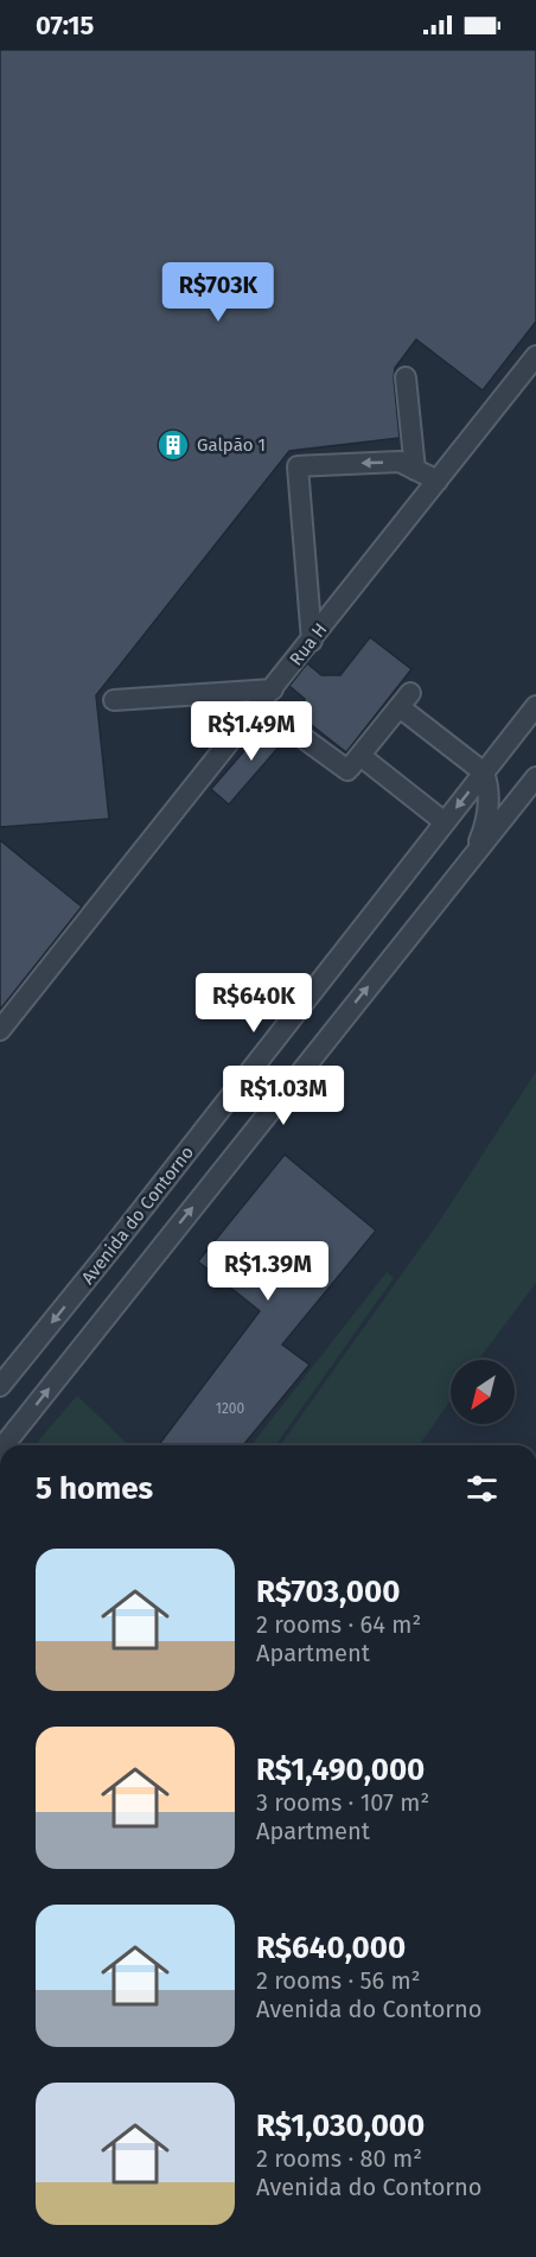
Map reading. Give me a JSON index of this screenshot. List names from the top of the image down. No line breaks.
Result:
{"streets":{"street":["Rua H","Avenida do Contorno"]},"places":{"building":["Galpão 1"]},"house_numbers":["1200"],"north":"bottom left","page":{"status":"07:15","price":["R$703K","R$1.49M","R$640K","R$1.03M","R$1.39M"],"heading":"5 homes","list":[{"name":"R$703,000","note":"2 rooms · 64 m² · Apartment"},{"name":"R$1,490,000","note":"3 rooms · 107 m² · Apartment"},{"name":"R$640,000","note":"2 rooms · 56 m² · Avenida do Contorno"},{"name":"R$1,030,000","note":"2 rooms · 80 m² · Avenida do Contorno"}]}}
